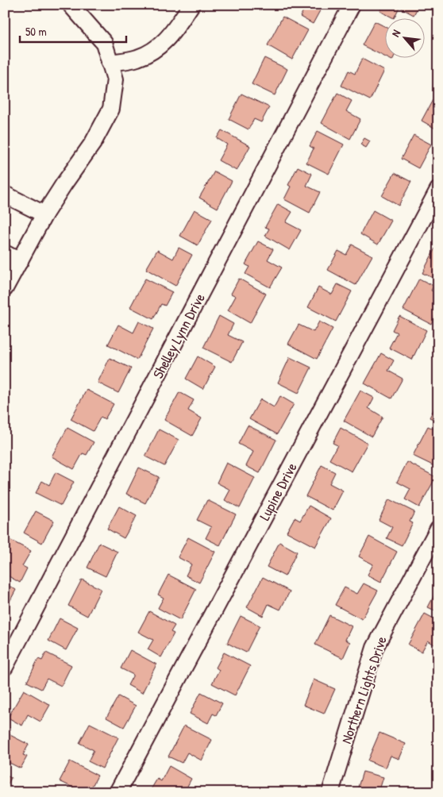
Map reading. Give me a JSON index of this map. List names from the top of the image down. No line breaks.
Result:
{"streets":{"street":["Shelley Lynn Drive","Lupine Drive","Northern Lights Drive"]},"scale_bar":"50 m","north":"top left"}
